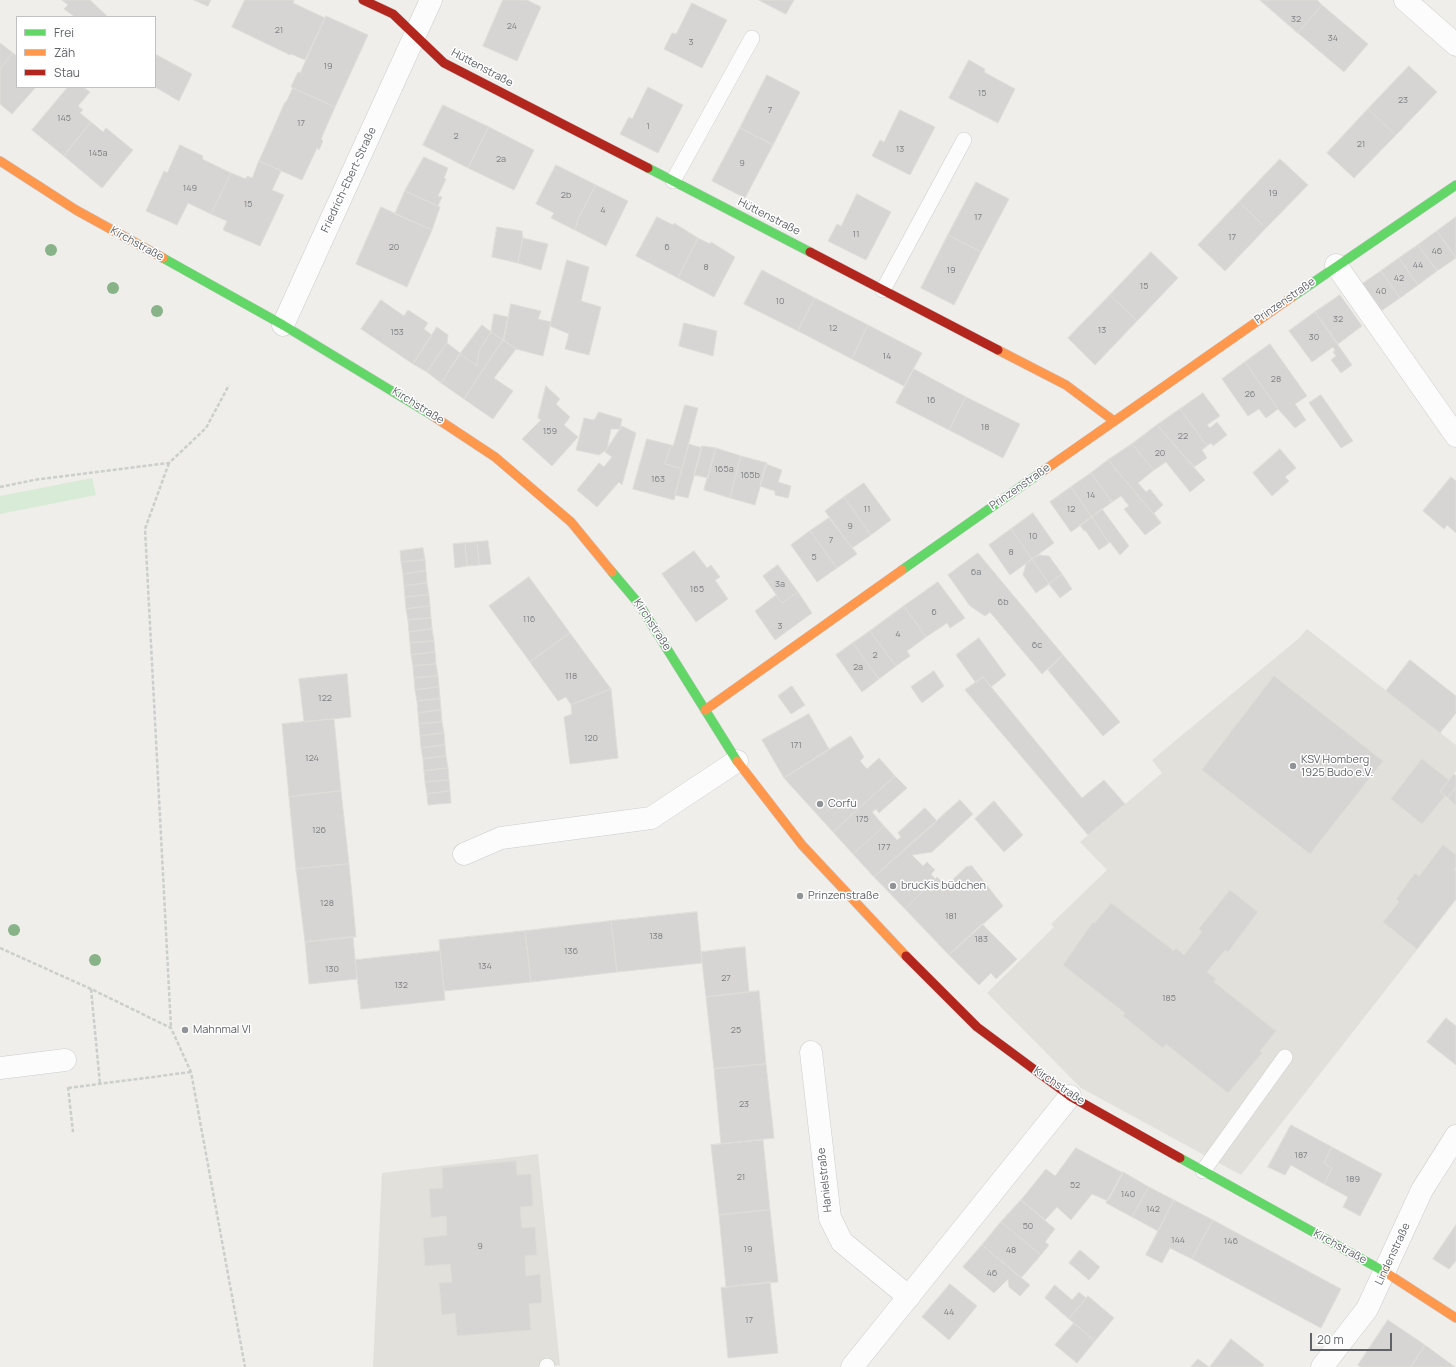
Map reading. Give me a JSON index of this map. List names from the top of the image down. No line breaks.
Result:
{"streets":{"street":["Hüttenstraße","Friedrich-Ebert-Straße","Kirchstraße","Prinzenstraße","Hanielstraße","Lindenstraße"]},"crossings":[["Hüttenstraße","Friedrich-Ebert-Straße"],["Hüttenstraße","Prinzenstraße"],["Friedrich-Ebert-Straße","Kirchstraße"],["Kirchstraße","Prinzenstraße"],["Kirchstraße","Lindenstraße"]],"places":["KSV Homberg 1925 Budo e.V.","Corfu","brucKis büdchen","Prinzenstraße","Mahnmal VI"],"house_numbers":["32","24","21","34","3","19","15","23","7","145","17","1","2","21","13","145a","2a","9","149","19","2b","15","4","17","11","17","20","6","46","44","8","19","42","15","40","10","32","12","13","153","30","14","28","26","16","18","159","22","20","165a","165b","163","14","11","12","9","10","7","8","5","6a","3a","165","6b","6","116","3","4","6c","2","2a","118","122","120","171","124","175","126","177","128","181","138","183","136","134","130","27","132","185","25","23","187","21","189","52","140","142","50","144","146","9","19","48","46","44","17"],"legend":["Frei","Zäh","Stau"],"scale_bar":"20 m"}
